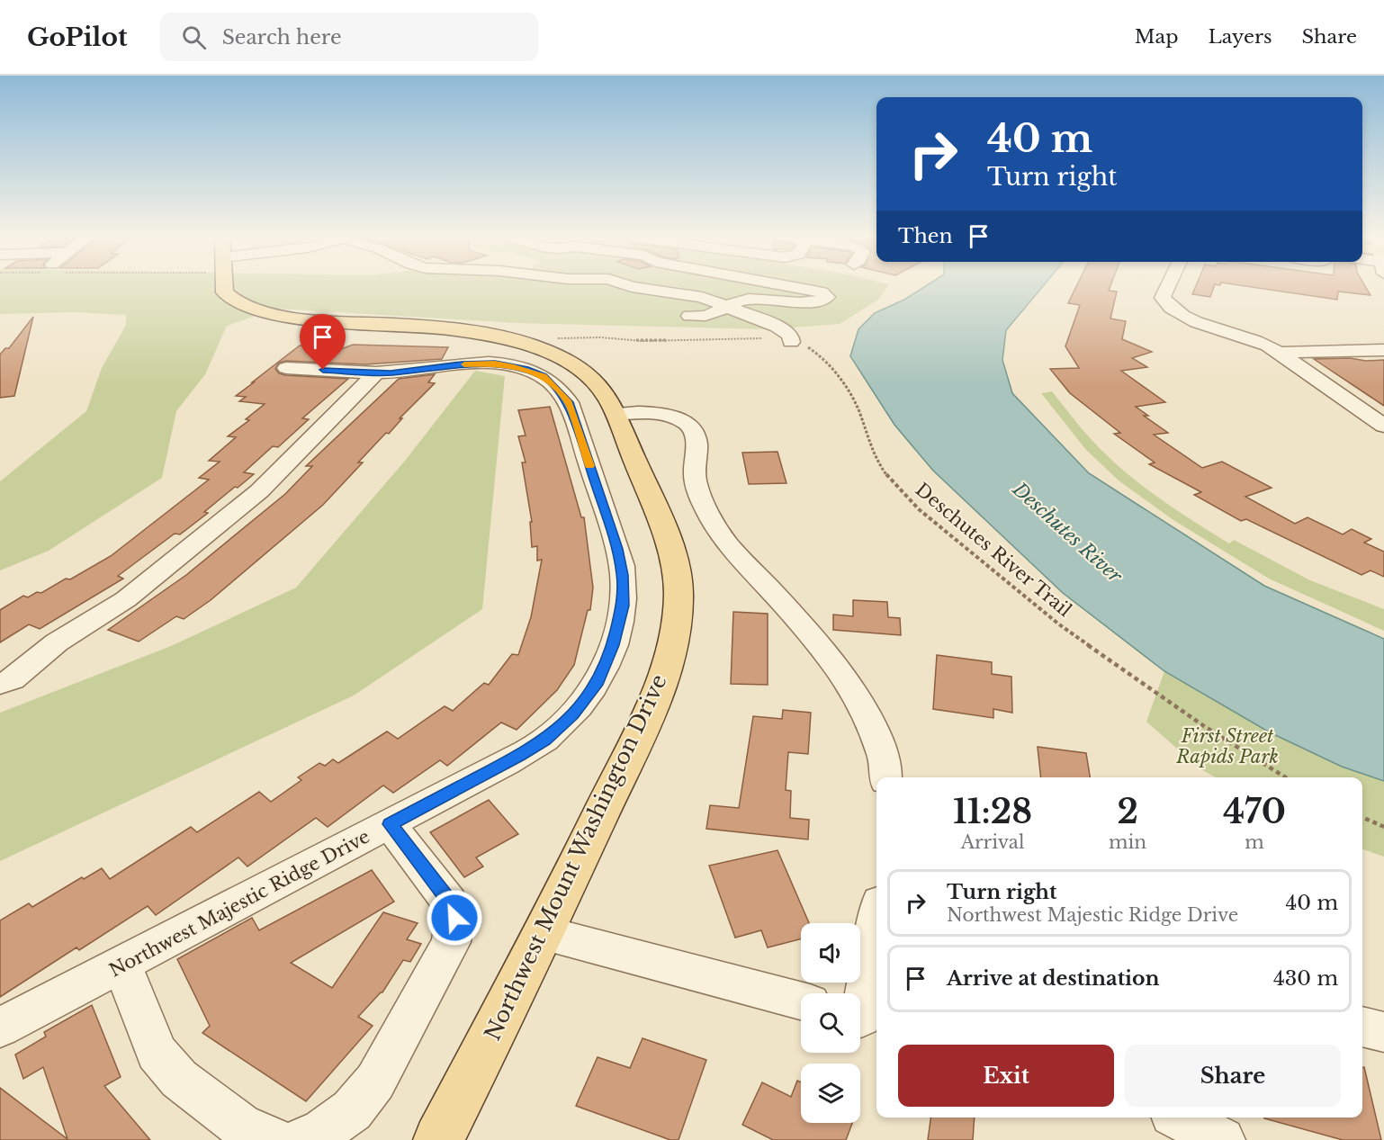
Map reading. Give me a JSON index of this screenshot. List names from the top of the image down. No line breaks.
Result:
{"streets":{"main road":["Northwest Mount Washington Drive"],"street":["Northwest Majestic Ridge Drive"],"path":["Deschutes River Trail"]},"water":["Deschutes River"],"parks":["First Street Rapids Park"],"page":{"header":"GoPilot","search":"Search here","nav":["Map","Layers","Share"],"turn":["40 m","Turn right"],"then":"Then","eta":["11:28","Arrival","2","min","470","m"],"list":[{"name":"Turn right","note":"Northwest Majestic Ridge Drive","value":"40 m"},{"name":"Arrive at destination","value":"430 m"}],"buttons":["Exit","Share"]}}
